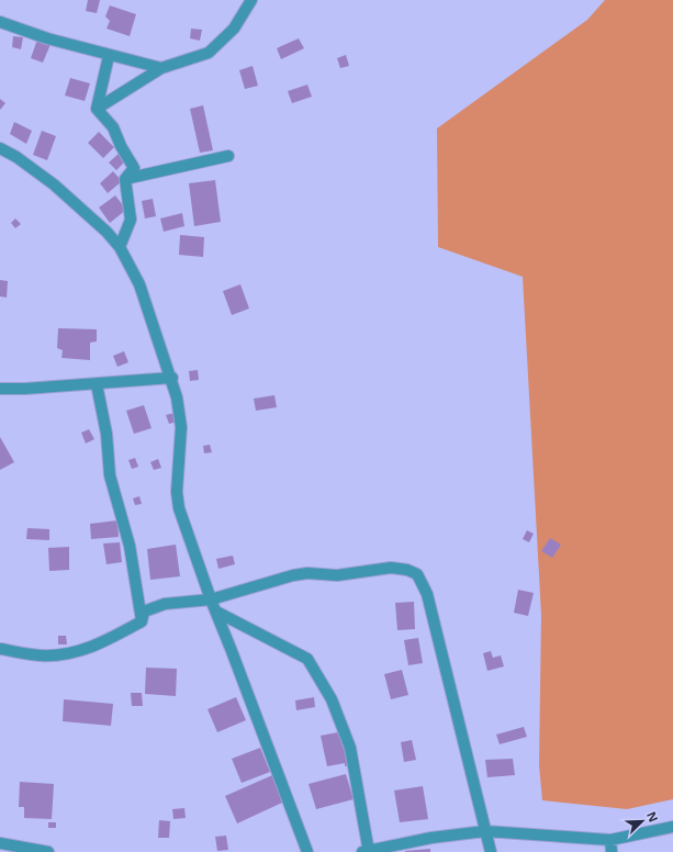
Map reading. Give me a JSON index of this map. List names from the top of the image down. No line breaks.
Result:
{"north":"top right"}
